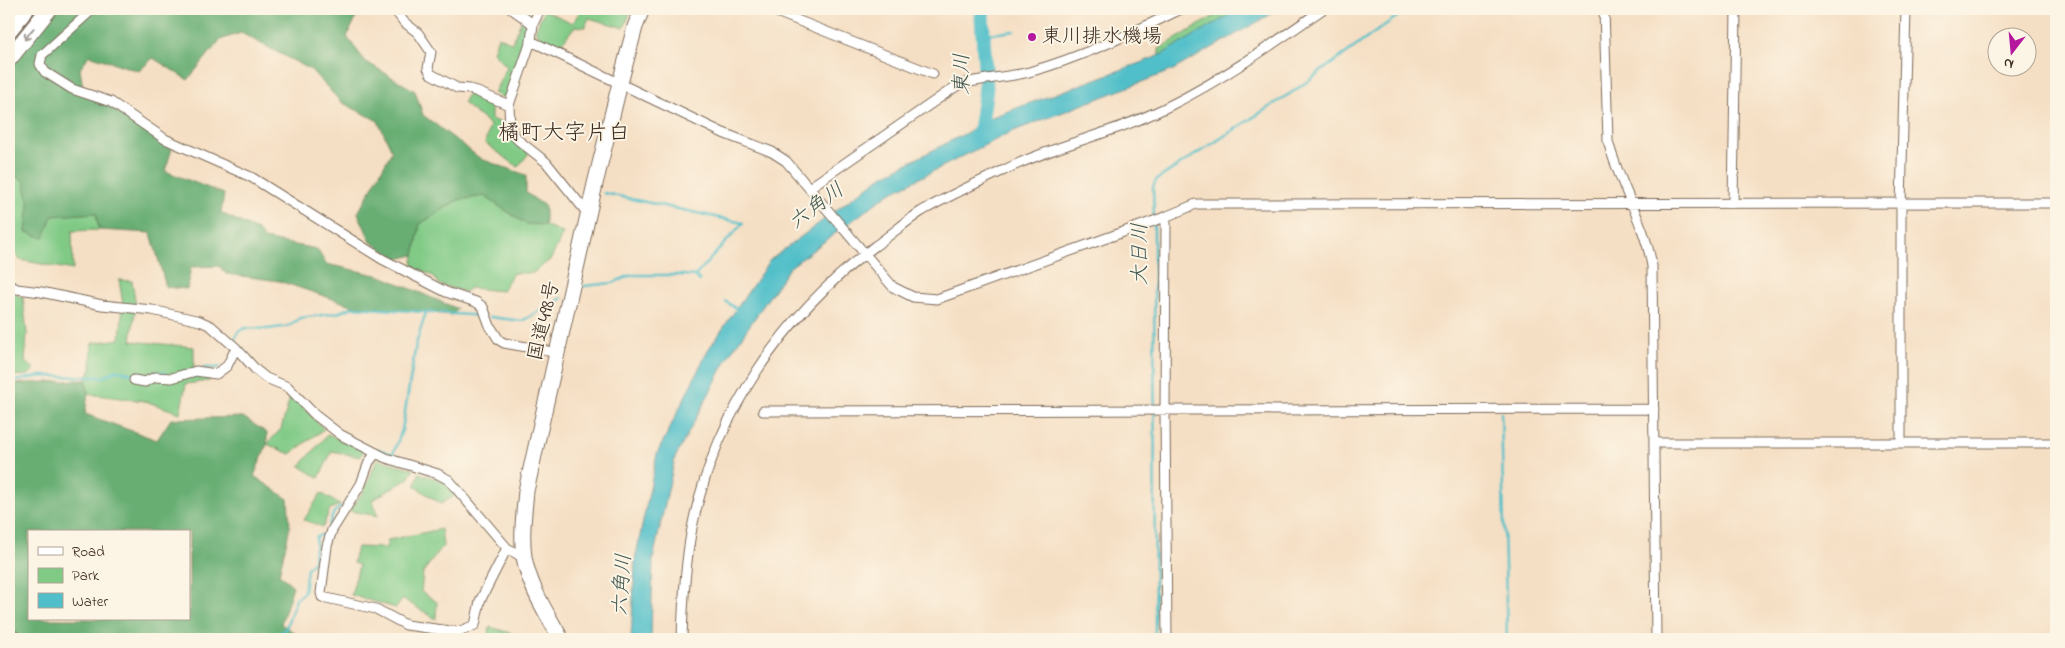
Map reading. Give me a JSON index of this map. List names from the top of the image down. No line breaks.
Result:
{"streets":{"highway":["国道498号"]},"districts":["橘町大字片白"],"water":["東川","六角川","大日川"],"places":["東川排水機場"],"legend":["Road","Park","Water"],"north":"bottom"}
